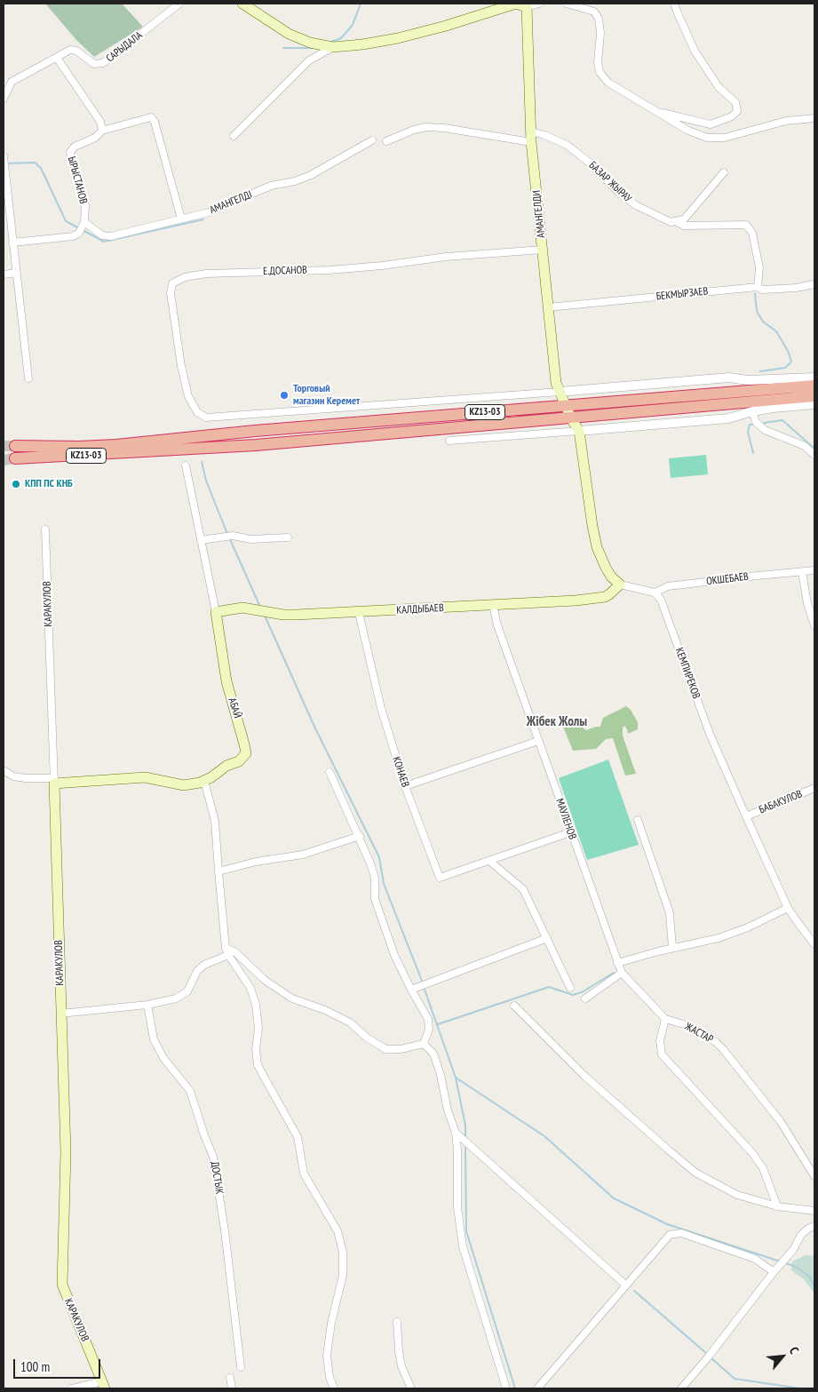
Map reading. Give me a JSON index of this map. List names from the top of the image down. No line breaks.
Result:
{"streets":{"highway":["KZ13-03"],"main road":["АМАНГЕЛДИ","КАРАКУЛОВ","КАЛДЫБАЕВ","АБАЙ"],"street":["САРЫДАЛА","ЫРЫСТАНОВ","БАЗАР ЖЫРАУ","АМАНГЕЛДІ","Е.ДОСАНОВ","БЕКМЫРЗАЕВ","ОКШЕБАЕВ","КЕМПИРЕКОВ","КОНАЕВ","БАБАКУЛОВ","МАУЛЕНОВ","ЖАСТАР","ДОСТЫК"]},"crossings":[["ЫРЫСТАНОВ","АМАНГЕЛДІ"],["БАЗАР ЖЫРАУ","АМАНГЕЛДИ"],["БАЗАР ЖЫРАУ","БЕКМЫРЗАЕВ"],["АМАНГЕЛДИ","Е.ДОСАНОВ"],["АМАНГЕЛДИ","БЕКМЫРЗАЕВ"],["АМАНГЕЛДИ","KZ13-03"],["ОКШЕБАЕВ","КЕМПИРЕКОВ"],["КАРАКУЛОВ","АБАЙ"],["КАЛДЫБАЕВ","АБАЙ"],["КАЛДЫБАЕВ","КОНАЕВ"],["КАЛДЫБАЕВ","МАУЛЕНОВ"],["КЕМПИРЕКОВ","БАБАКУЛОВ"],["КОНАЕВ","МАУЛЕНОВ"],["МАУЛЕНОВ","ЖАСТАР"]],"districts":["Жібек Жолы"],"places":["Торговый магазин Керемет","КПП ПС КНБ"],"scale_bar":"100 m","north":"top right"}
